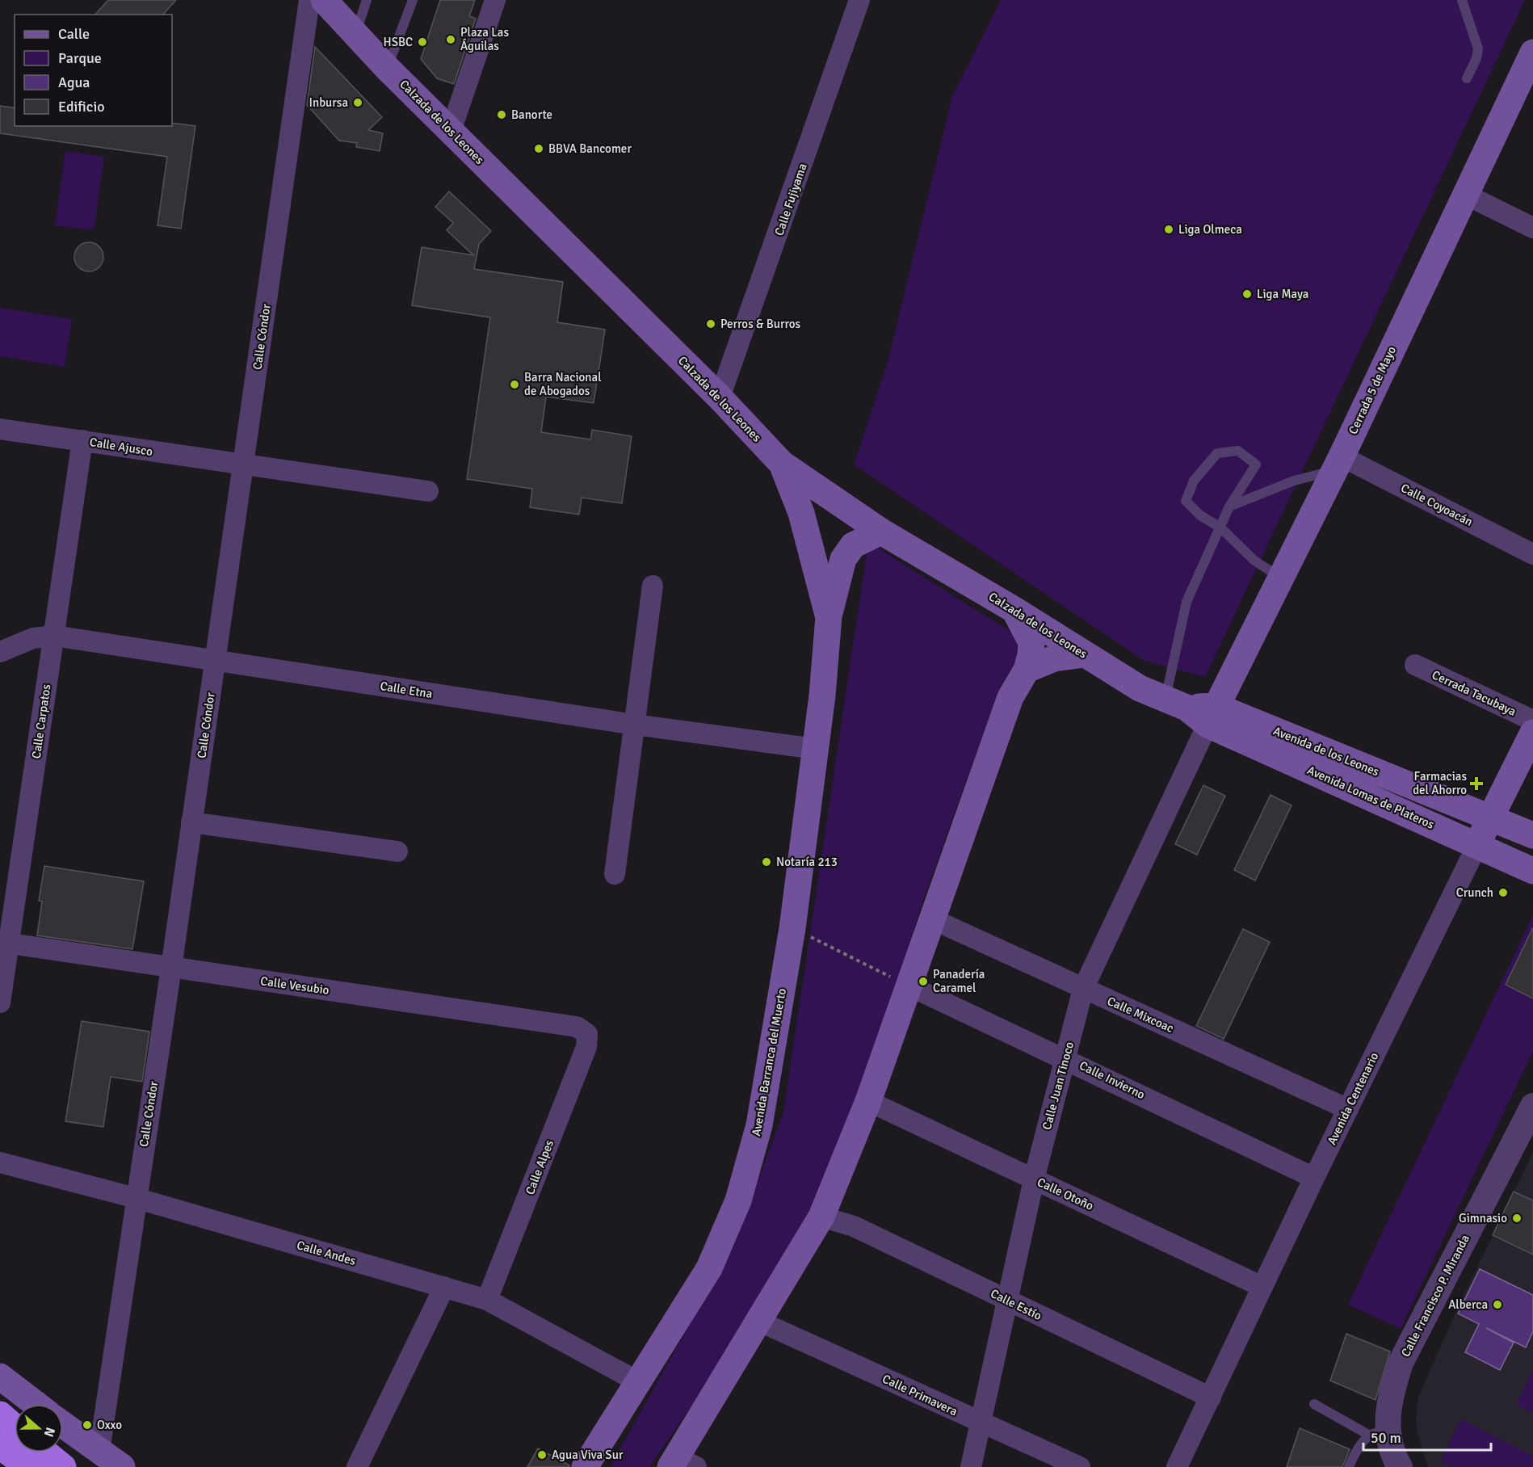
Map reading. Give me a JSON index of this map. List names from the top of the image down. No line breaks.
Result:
{"streets":{"main road":["Calzada de los Leones","Cerrada 5 de Mayo","Avenida de los Leones","Avenida Lomas de Plateros","Avenida Barranca del Muerto","Avenida Centenario"],"street":["Calle Fujiyama","Calle Cóndor","Calle Ajusco","Calle Coyoacán","Calle Etna","Cerrada Tacubaya","Calle Carpatos","Calle Vesubio","Calle Mixcoac","Calle Invierno","Calle Juan Tinoco","Calle Alpes","Calle Otoño","Calle Andes","Calle Francisco P. Miranda","Calle Estío","Calle Primavera"]},"crossings":[["Calzada de los Leones","Calle Fujiyama"],["Calzada de los Leones","Avenida de los Leones"],["Calzada de los Leones","Avenida Barranca del Muerto"],["Calle Cóndor","Calle Ajusco"],["Calle Cóndor","Calle Etna"],["Calle Cóndor","Calle Vesubio"],["Calle Cóndor","Calle Andes"],["Cerrada 5 de Mayo","Calle Coyoacán"],["Cerrada 5 de Mayo","Avenida de los Leones"],["Cerrada 5 de Mayo","Avenida Lomas de Plateros"],["Cerrada 5 de Mayo","Calle Juan Tinoco"],["Calle Ajusco","Calle Carpatos"],["Calle Etna","Calle Carpatos"],["Calle Etna","Avenida Barranca del Muerto"],["Calle Carpatos","Calle Vesubio"],["Avenida de los Leones","Avenida Lomas de Plateros"],["Avenida de los Leones","Calle Juan Tinoco"],["Avenida de los Leones","Avenida Centenario"],["Avenida Lomas de Plateros","Calle Juan Tinoco"],["Avenida Lomas de Plateros","Avenida Centenario"],["Calle Vesubio","Calle Alpes"],["Calle Mixcoac","Calle Juan Tinoco"],["Calle Mixcoac","Avenida Centenario"],["Avenida Barranca del Muerto","Calle Andes"],["Calle Invierno","Calle Juan Tinoco"],["Calle Invierno","Avenida Centenario"],["Calle Juan Tinoco","Calle Otoño"],["Calle Juan Tinoco","Calle Estío"],["Calle Juan Tinoco","Calle Primavera"],["Avenida Centenario","Calle Otoño"],["Avenida Centenario","Calle Estío"],["Calle Alpes","Calle Andes"]],"places":{"other":["Plaza Las Águilas","HSBC","Inbursa","Banorte","BBVA Bancomer","Liga Olmeca","Liga Maya","Perros & Burros","Barra Nacional de Abogados","Notaría 213","Crunch","Panadería Caramel","Gimnasio","Alberca","Oxxo","Agua Viva Sur"],"health":["Farmacias del Ahorro"]},"legend":["Calle","Parque","Agua","Edificio"],"scale_bar":"50 m","north":"right"}
